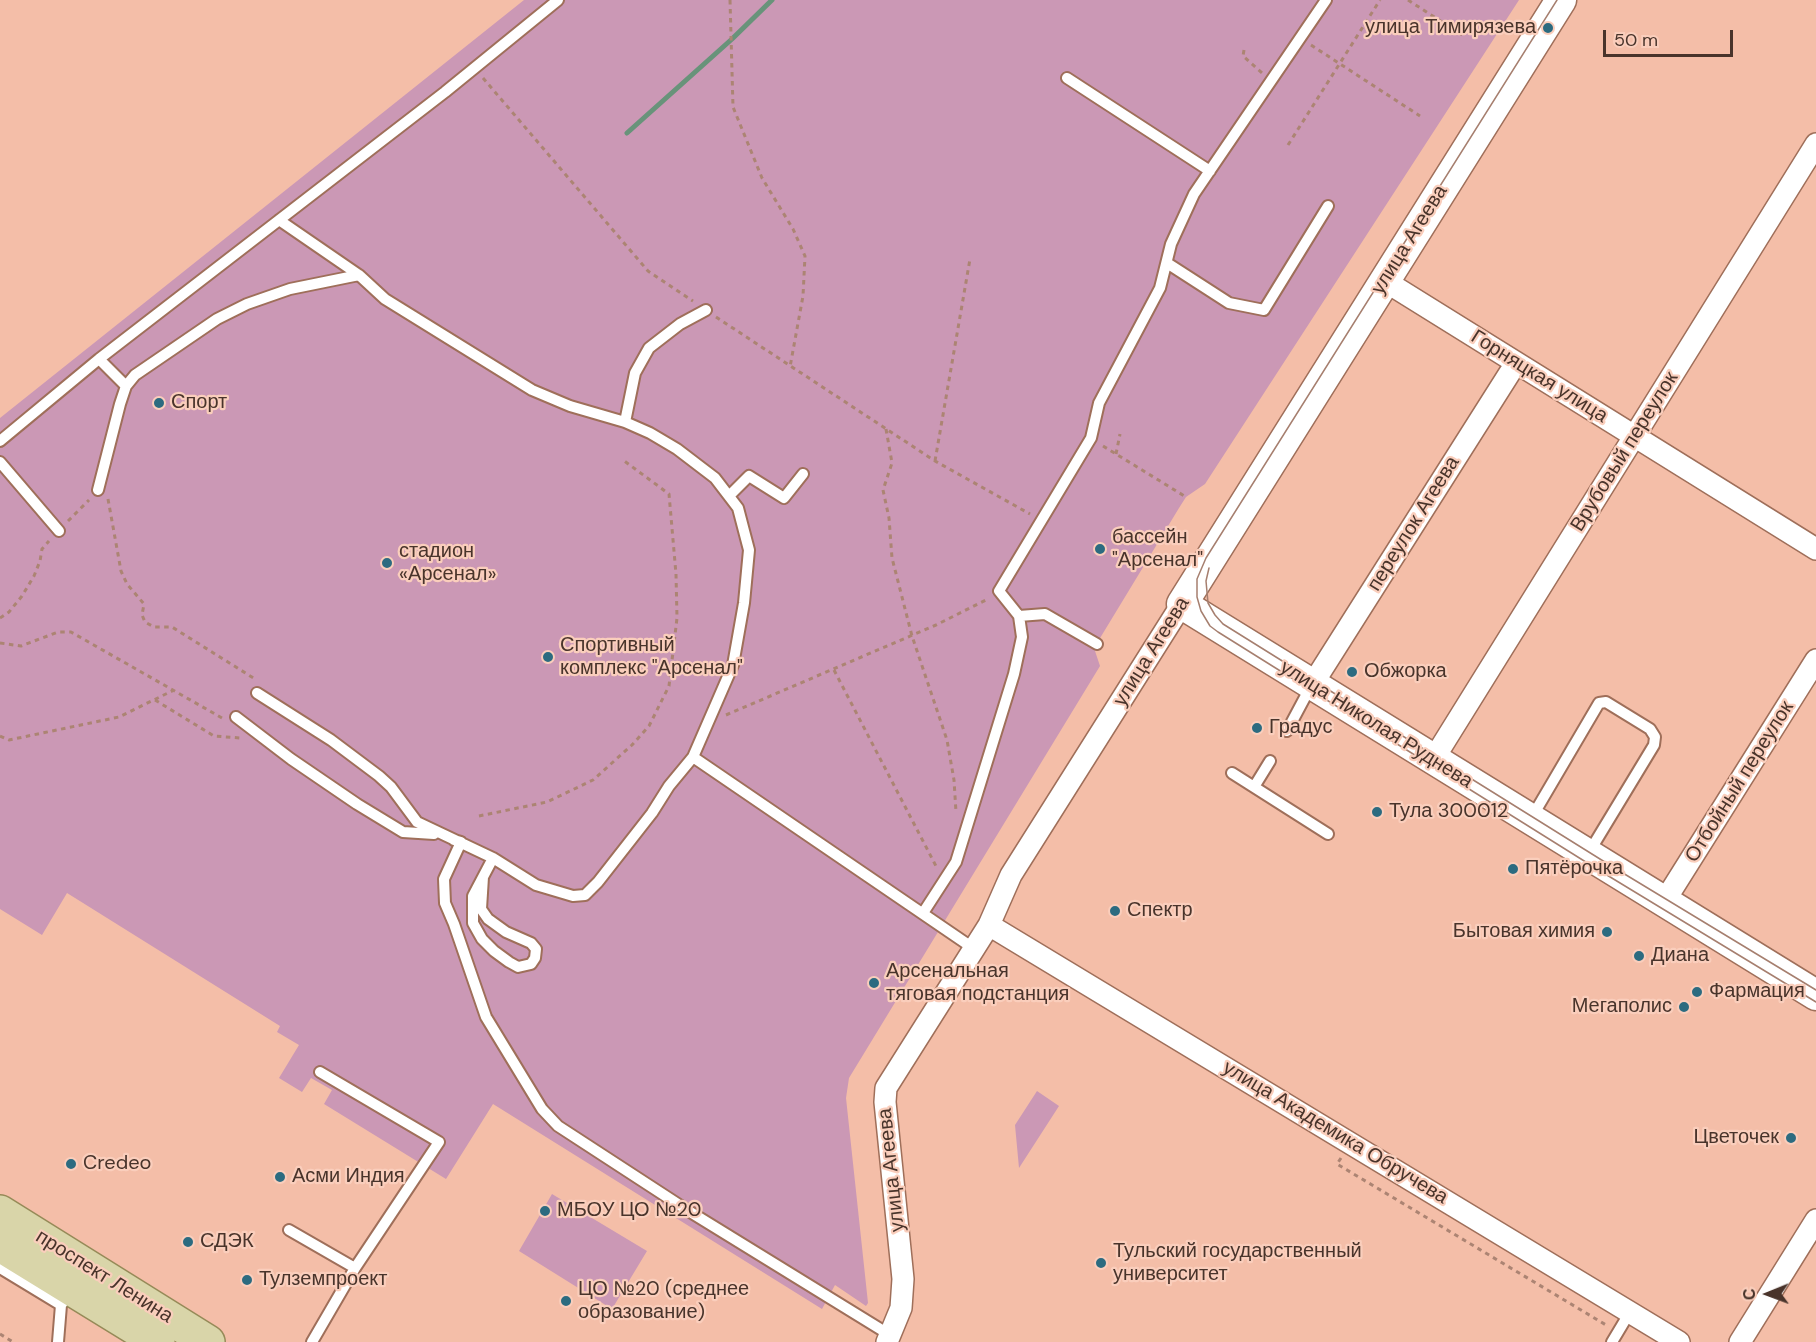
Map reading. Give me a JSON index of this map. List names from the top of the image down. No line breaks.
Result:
{"streets":{"main road":["проспект Ленина"],"street":["улица Агеева","Горняцкая улица","Врубовый переулок","переулок Агеева","улица Николая Руднева","Отбойный переулок","улица Академика Обручева"]},"crossings":[["улица Агеева","Горняцкая улица"],["улица Агеева","улица Николая Руднева"],["улица Агеева","улица Академика Обручева"],["Горняцкая улица","Врубовый переулок"],["Горняцкая улица","переулок Агеева"],["Врубовый переулок","улица Николая Руднева"],["переулок Агеева","улица Николая Руднева"],["улица Николая Руднева","Отбойный переулок"]],"places":["улица Тимирязева","Спорт","бассейн \"Арсенал\"","стадион «Арсенал»","Спортивный комплекс \"Арсенал\"","Обжорка","Градус","Тула 300012","Пятёрочка","Спектр","Бытовая химия","Диана","Арсенальная тяговая подстанция","Фармация","Мегаполис","Цветочек","Credeo","Асми Индия","МБОУ ЦО №20","СДЭК","Тульский государственный университет","Тулземпроект","ЦО №20 (среднее образование)"],"scale_bar":"50 m","north":"left"}
